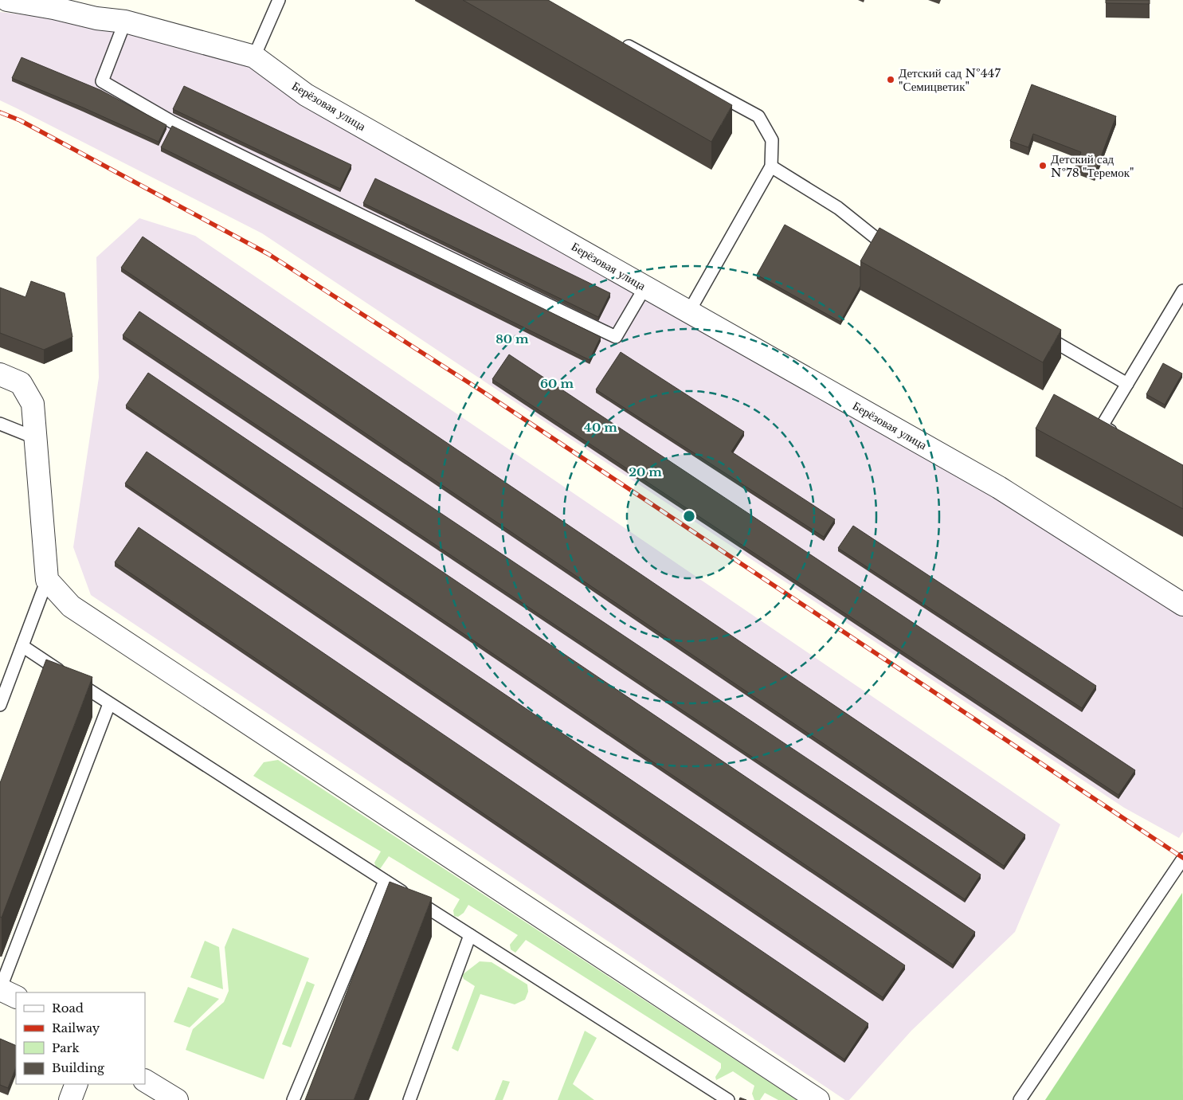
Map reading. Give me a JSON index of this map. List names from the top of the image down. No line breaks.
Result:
{"streets":{"street":["Берёзовая улица"]},"places":["Детский сад №447 \"Семицветик\"","Детский сад №78 \"Теремок\""],"legend":["Road","Railway","Park","Building"],"rings":["80 m","60 m","40 m","20 m"]}
